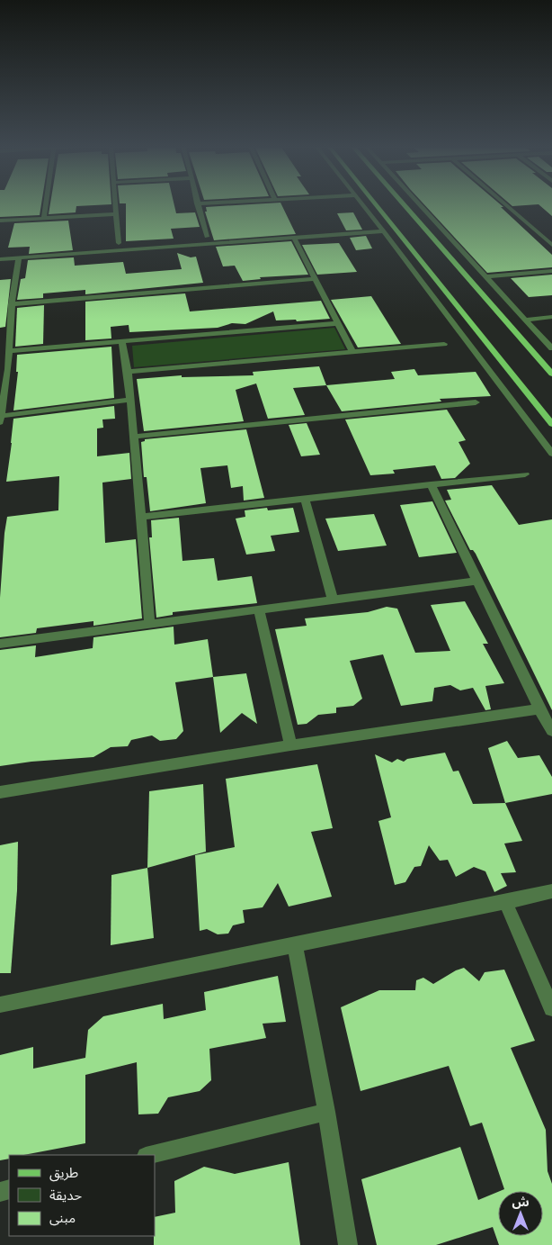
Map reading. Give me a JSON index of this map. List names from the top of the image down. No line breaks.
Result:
{"legend":["طريق","حديقة","مبنى"],"north":"top"}
